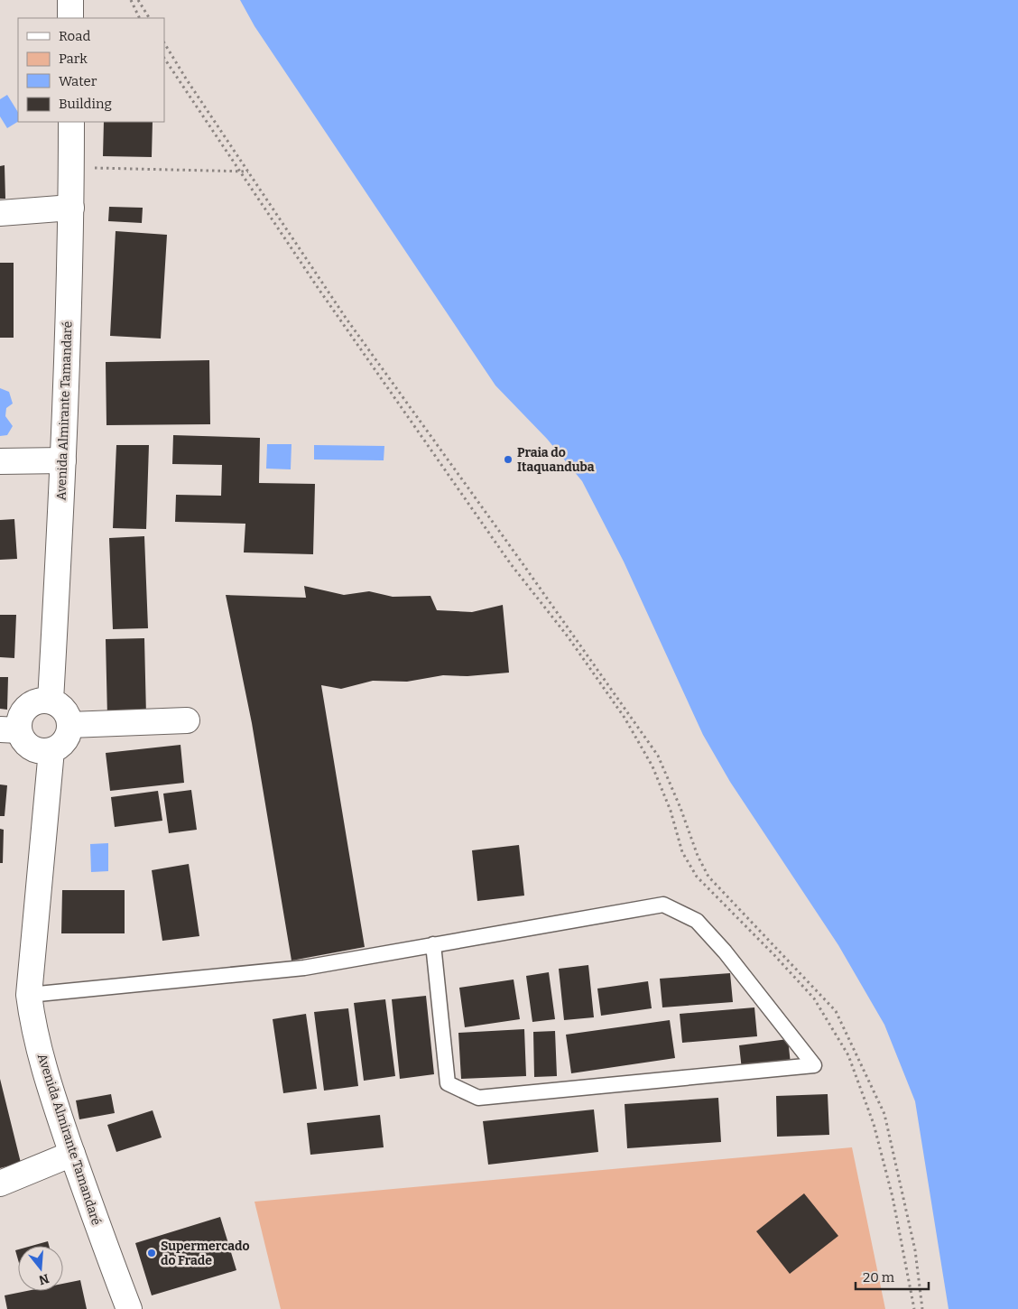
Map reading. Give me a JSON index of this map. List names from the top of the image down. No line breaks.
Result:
{"streets":{"main road":["Avenida Almirante Tamandaré"]},"places":["Praia do Itaquanduba","Supermercado do Frade"],"legend":["Road","Park","Water","Building"],"scale_bar":"20 m","north":"bottom"}
